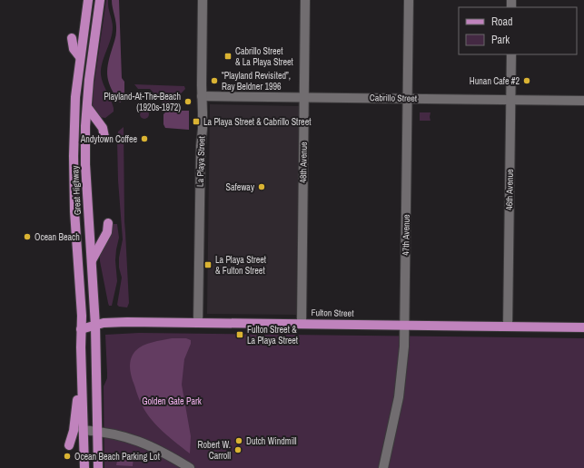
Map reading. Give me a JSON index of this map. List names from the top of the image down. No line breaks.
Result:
{"streets":{"main road":["Great Highway","Fulton Street"],"street":["Cabrillo Street","La Playa Street","48th Avenue","46th Avenue","47th Avenue"]},"crossings":[["Cabrillo Street","La Playa Street"],["Cabrillo Street","48th Avenue"],["Cabrillo Street","46th Avenue"],["Cabrillo Street","47th Avenue"],["La Playa Street","Fulton Street"],["48th Avenue","Fulton Street"],["46th Avenue","Fulton Street"],["Great Highway","Fulton Street"],["47th Avenue","Fulton Street"]],"parks":["Golden Gate Park"],"places":{"transit":["Cabrillo Street & La Playa Street","La Playa Street & Cabrillo Street","La Playa Street & Fulton Street","Fulton Street & La Playa Street"],"other":["“Playland Revisited”, Ray Beldner 1996","Hunan Cafe #2","Playland-At-The-Beach (1920s-1972)","Andytown Coffee","Safeway","Ocean Beach","Dutch Windmill","Robert W. Carroll","Ocean Beach Parking Lot"]},"legend":["Road","Park"]}
